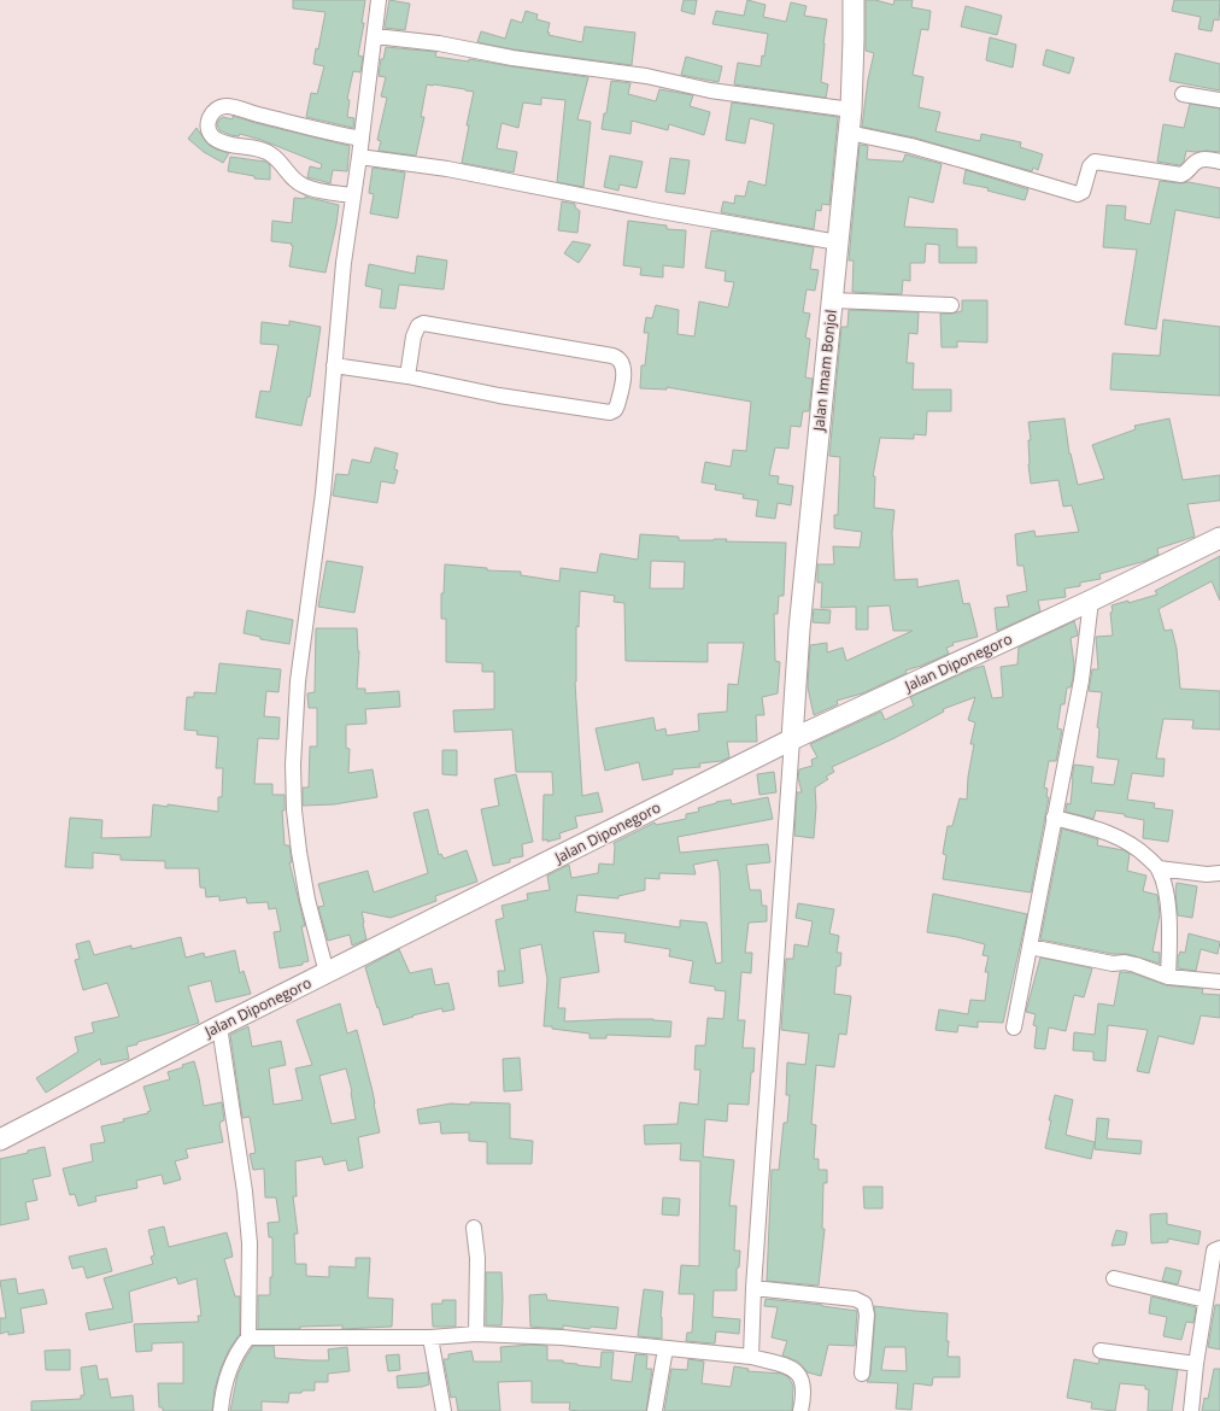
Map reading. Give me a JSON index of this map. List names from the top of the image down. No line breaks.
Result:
{"streets":{"main road":["Jalan Imam Bonjol","Jalan Diponegoro"]},"crossings":[["Jalan Imam Bonjol","Jalan Diponegoro"]]}
